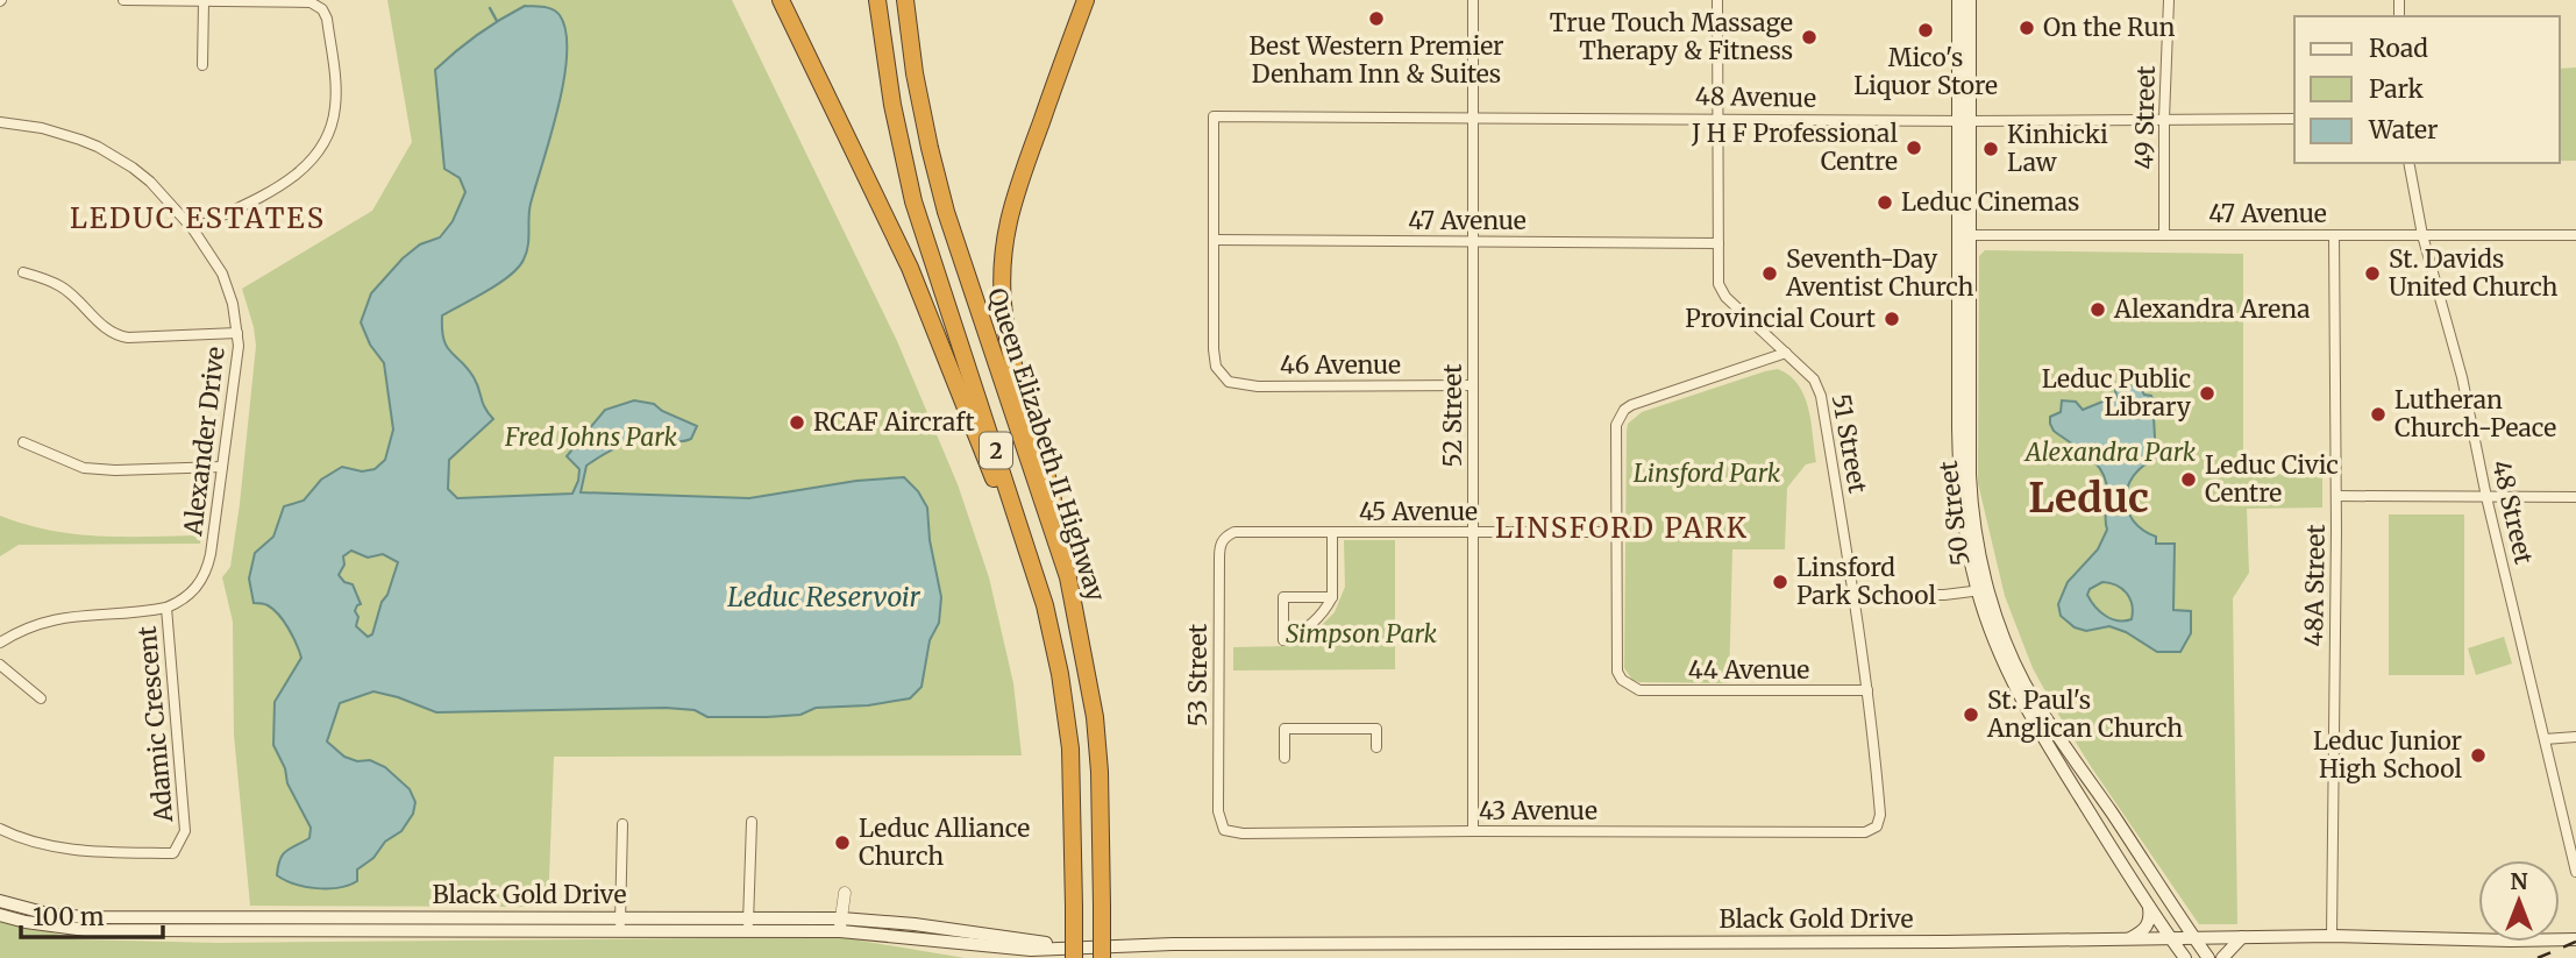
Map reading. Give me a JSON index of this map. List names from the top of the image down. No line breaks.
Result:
{"streets":{"highway":["Queen Elizabeth II Highway","2"],"main road":["50 Street","Black Gold Drive"],"street":["48 Avenue","49 Street","47 Avenue","46 Avenue","52 Street","Alexander Drive","51 Street","45 Avenue","48 Street","48A Street","44 Avenue","53 Street","Adamic Crescent","43 Avenue"]},"crossings":[["48 Avenue","49 Street"],["48 Avenue","47 Avenue"],["48 Avenue","46 Avenue"],["48 Avenue","52 Street"],["48 Avenue","51 Street"],["48 Avenue","50 Street"],["49 Street","47 Avenue"],["47 Avenue","46 Avenue"],["47 Avenue","52 Street"],["47 Avenue","51 Street"],["47 Avenue","48 Street"],["47 Avenue","50 Street"],["47 Avenue","48A Street"],["46 Avenue","52 Street"],["52 Street","45 Avenue"],["52 Street","43 Avenue"],["Alexander Drive","Adamic Crescent"],["51 Street","44 Avenue"],["51 Street","43 Avenue"],["45 Avenue","44 Avenue"],["45 Avenue","53 Street"],["50 Street","Black Gold Drive"],["48A Street","Black Gold Drive"],["53 Street","43 Avenue"]],"districts":["LEDUC ESTATES","Leduc","LINSFORD PARK"],"water":["Leduc Reservoir"],"parks":["Fred Johns Park","Alexandra Park","Linsford Park","Simpson Park"],"places":["Best Western Premier Denham Inn & Suites","On the Run","Mico's Liquor Store","True Touch Massage Therapy & Fitness","J H F Professional Centre","Kinhicki Law","Leduc Cinemas","Seventh-Day Aventist Church","St. Davids United Church","Alexandra Arena","Provincial Court","Leduc Public Library","Lutheran Church-Peace","RCAF Aircraft","Leduc Civic Centre","Linsford Park School","St. Paul's Anglican Church","Leduc Junior High School","Leduc Alliance Church"],"legend":["Road","Park","Water"],"scale_bar":"100 m","north":"top"}
